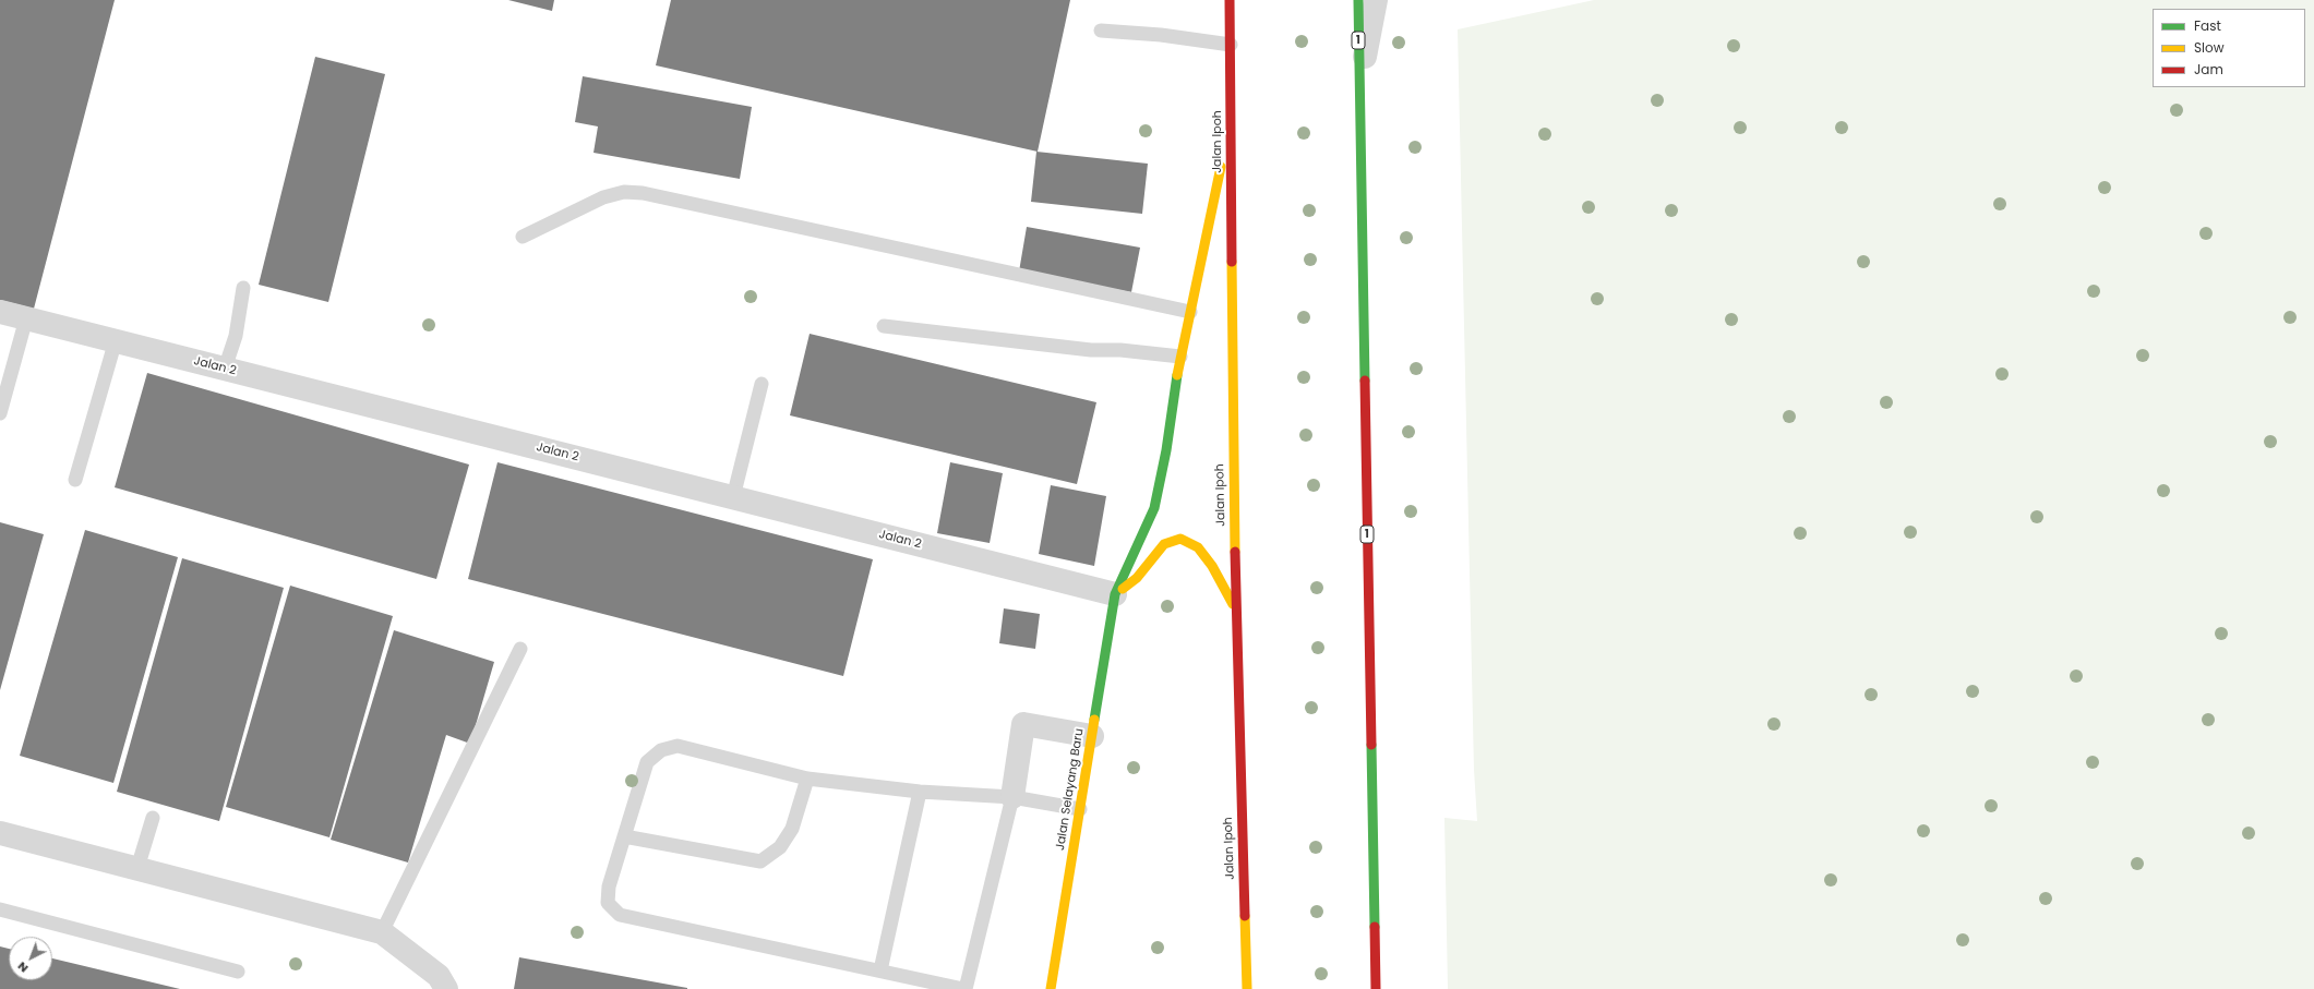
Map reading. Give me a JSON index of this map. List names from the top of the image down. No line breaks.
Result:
{"streets":{"main road":["1","Jalan Ipoh","Jalan Selayang Baru"],"street":["Jalan 2"]},"crossings":[["Jalan Ipoh","Jalan Selayang Baru"],["Jalan 2","Jalan Selayang Baru"]],"legend":["Fast","Slow","Jam"],"north":"bottom left"}
